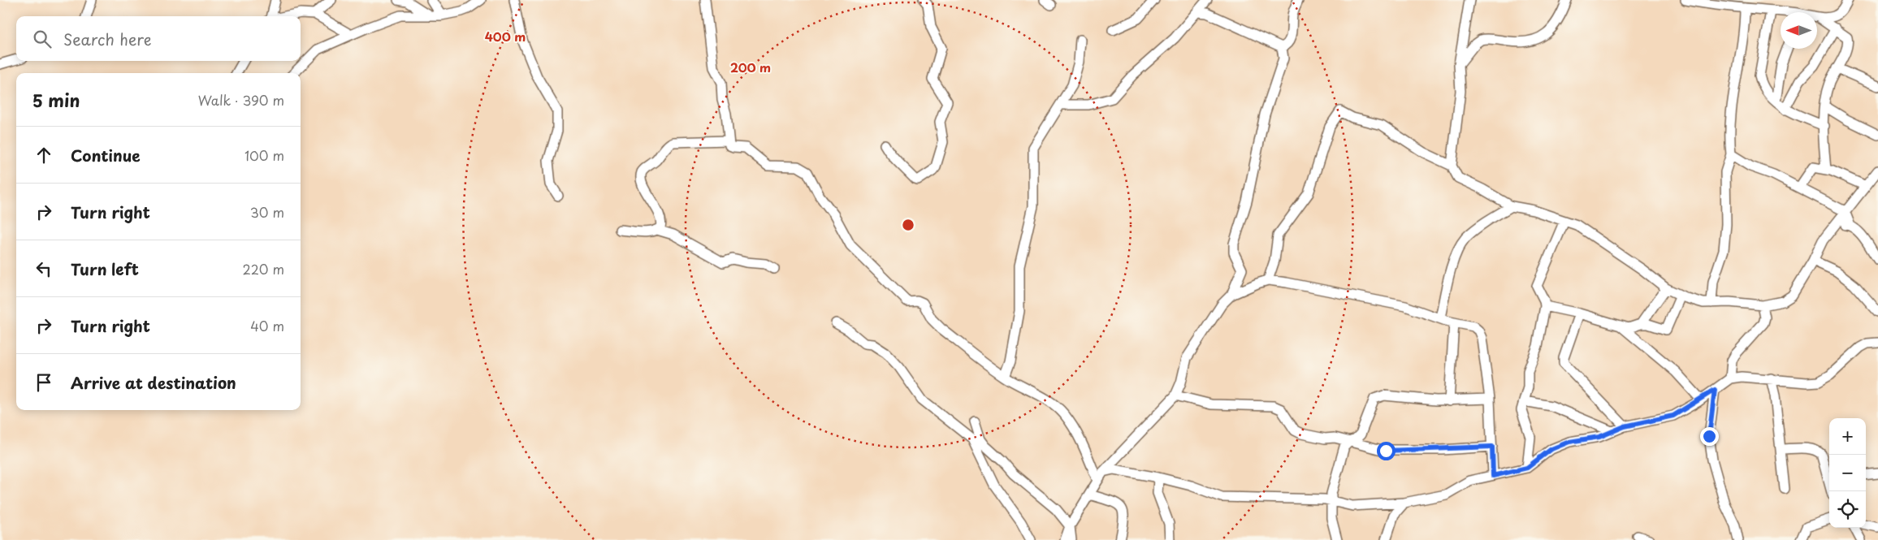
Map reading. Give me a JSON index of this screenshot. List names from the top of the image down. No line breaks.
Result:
{"north":"left","page":{"search":"Search here","heading":["5 min","Walk · 390 m"],"list":[["Continue","100 m"],["Turn right","30 m"],["Turn left","220 m"],["Turn right","40 m"],"Arrive at destination"],"map_buttons":["+","−"]},"rings":["400 m","200 m"]}
